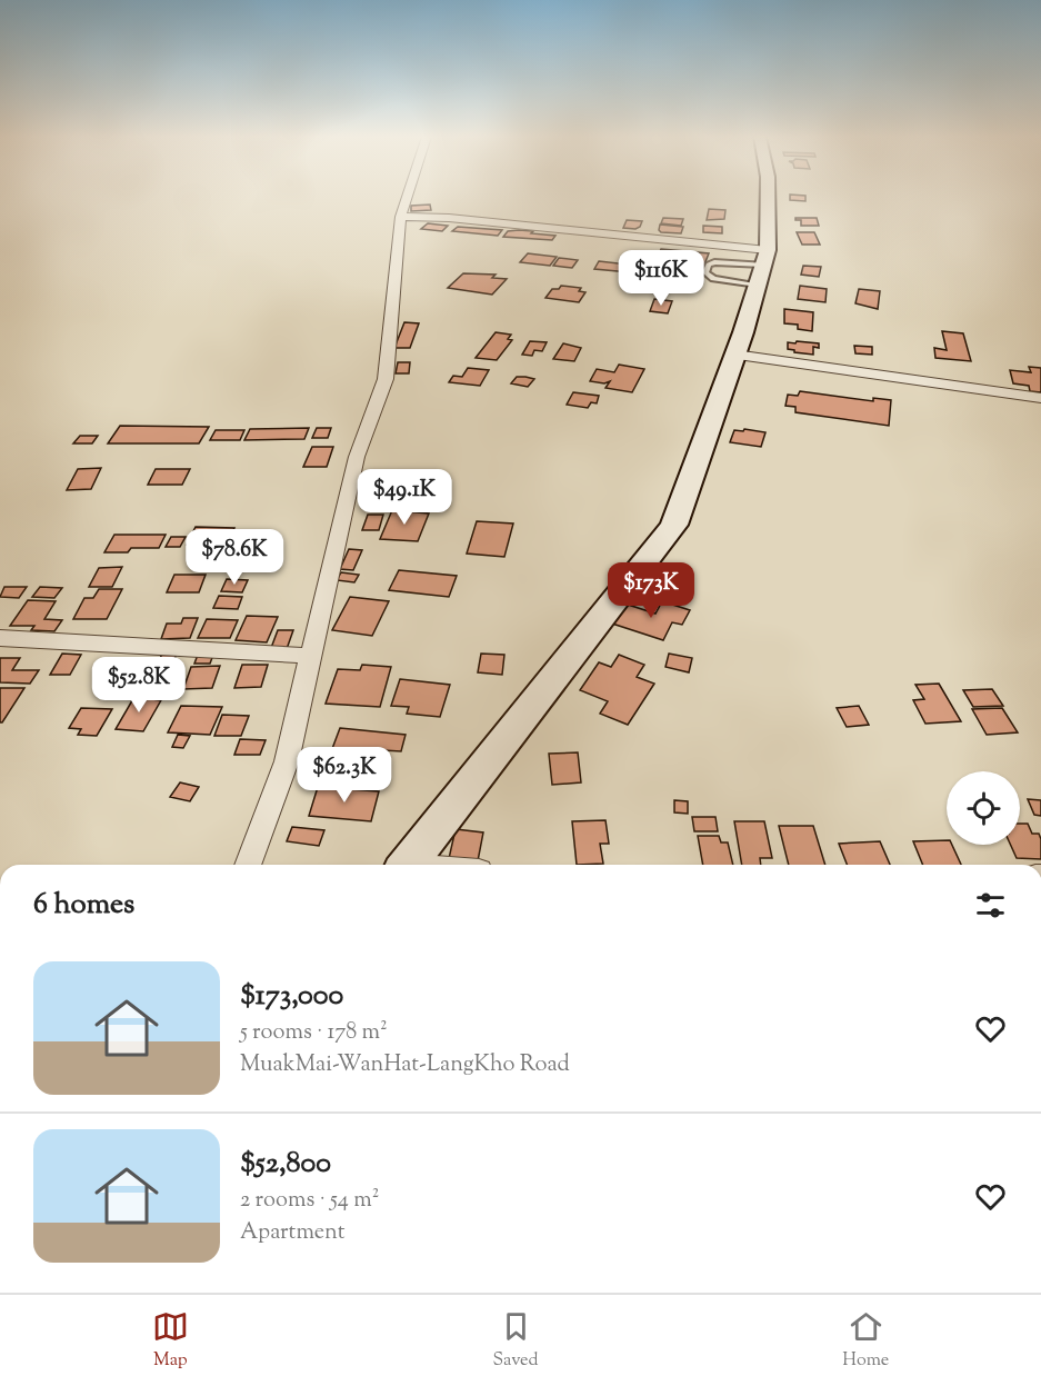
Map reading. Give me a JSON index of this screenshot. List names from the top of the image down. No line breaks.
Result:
{"page":{"price":["$116K","$49.1K","$78.6K","$173K","$52.8K","$62.3K"],"heading":"6 homes","list":[{"name":"$173,000","note":"5 rooms · 178 m² · MuakMai-WanHat-LangKho Road"},{"name":"$52,800","note":"2 rooms · 54 m² · Apartment"}],"tabs":["Map","Saved","Home"]}}
